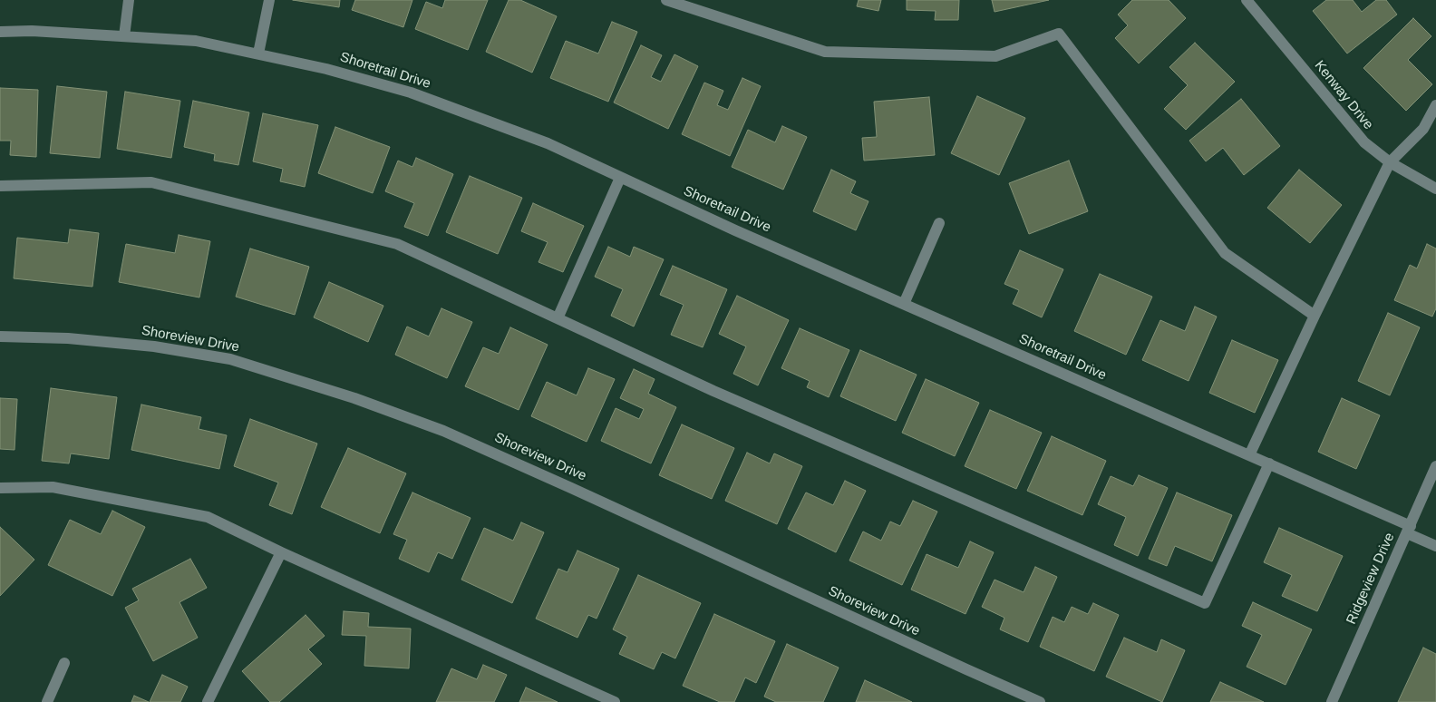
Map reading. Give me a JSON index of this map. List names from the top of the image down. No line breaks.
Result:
{"streets":{"street":["Shoretrail Drive","Kenway Drive","Shoreview Drive","Ridgeview Drive"]},"crossings":[["Shoretrail Drive","Ridgeview Drive"]]}
